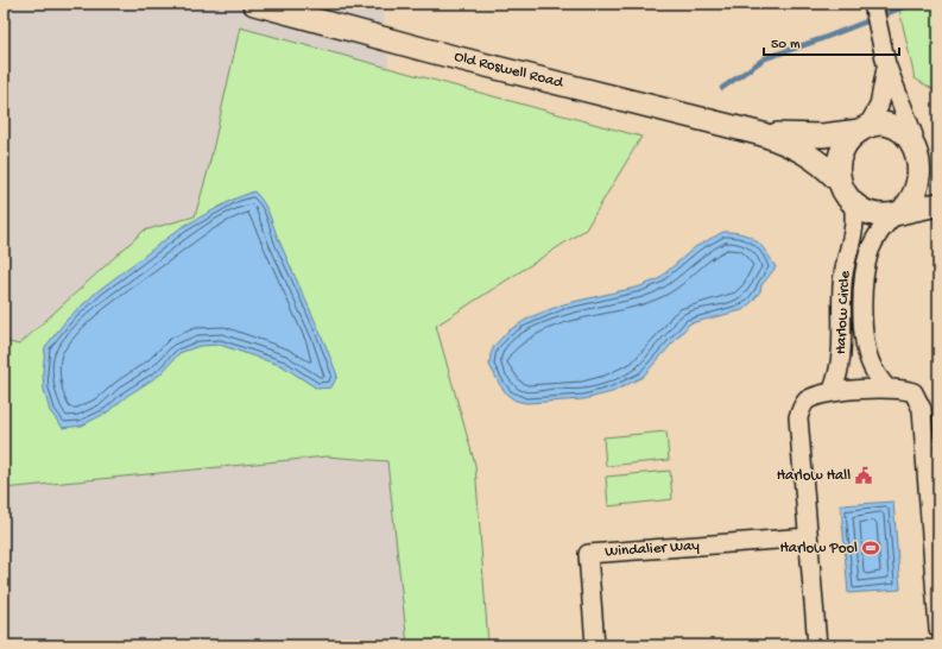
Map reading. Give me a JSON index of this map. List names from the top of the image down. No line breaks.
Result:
{"streets":{"street":["Old Roswell Road","Harlow Circle","Windalier Way"]},"crossings":[["Old Roswell Road","Harlow Circle"]],"places":{"public building":["Harlow Hall"],"sports":["Harlow Pool"]},"scale_bar":"50 m"}
